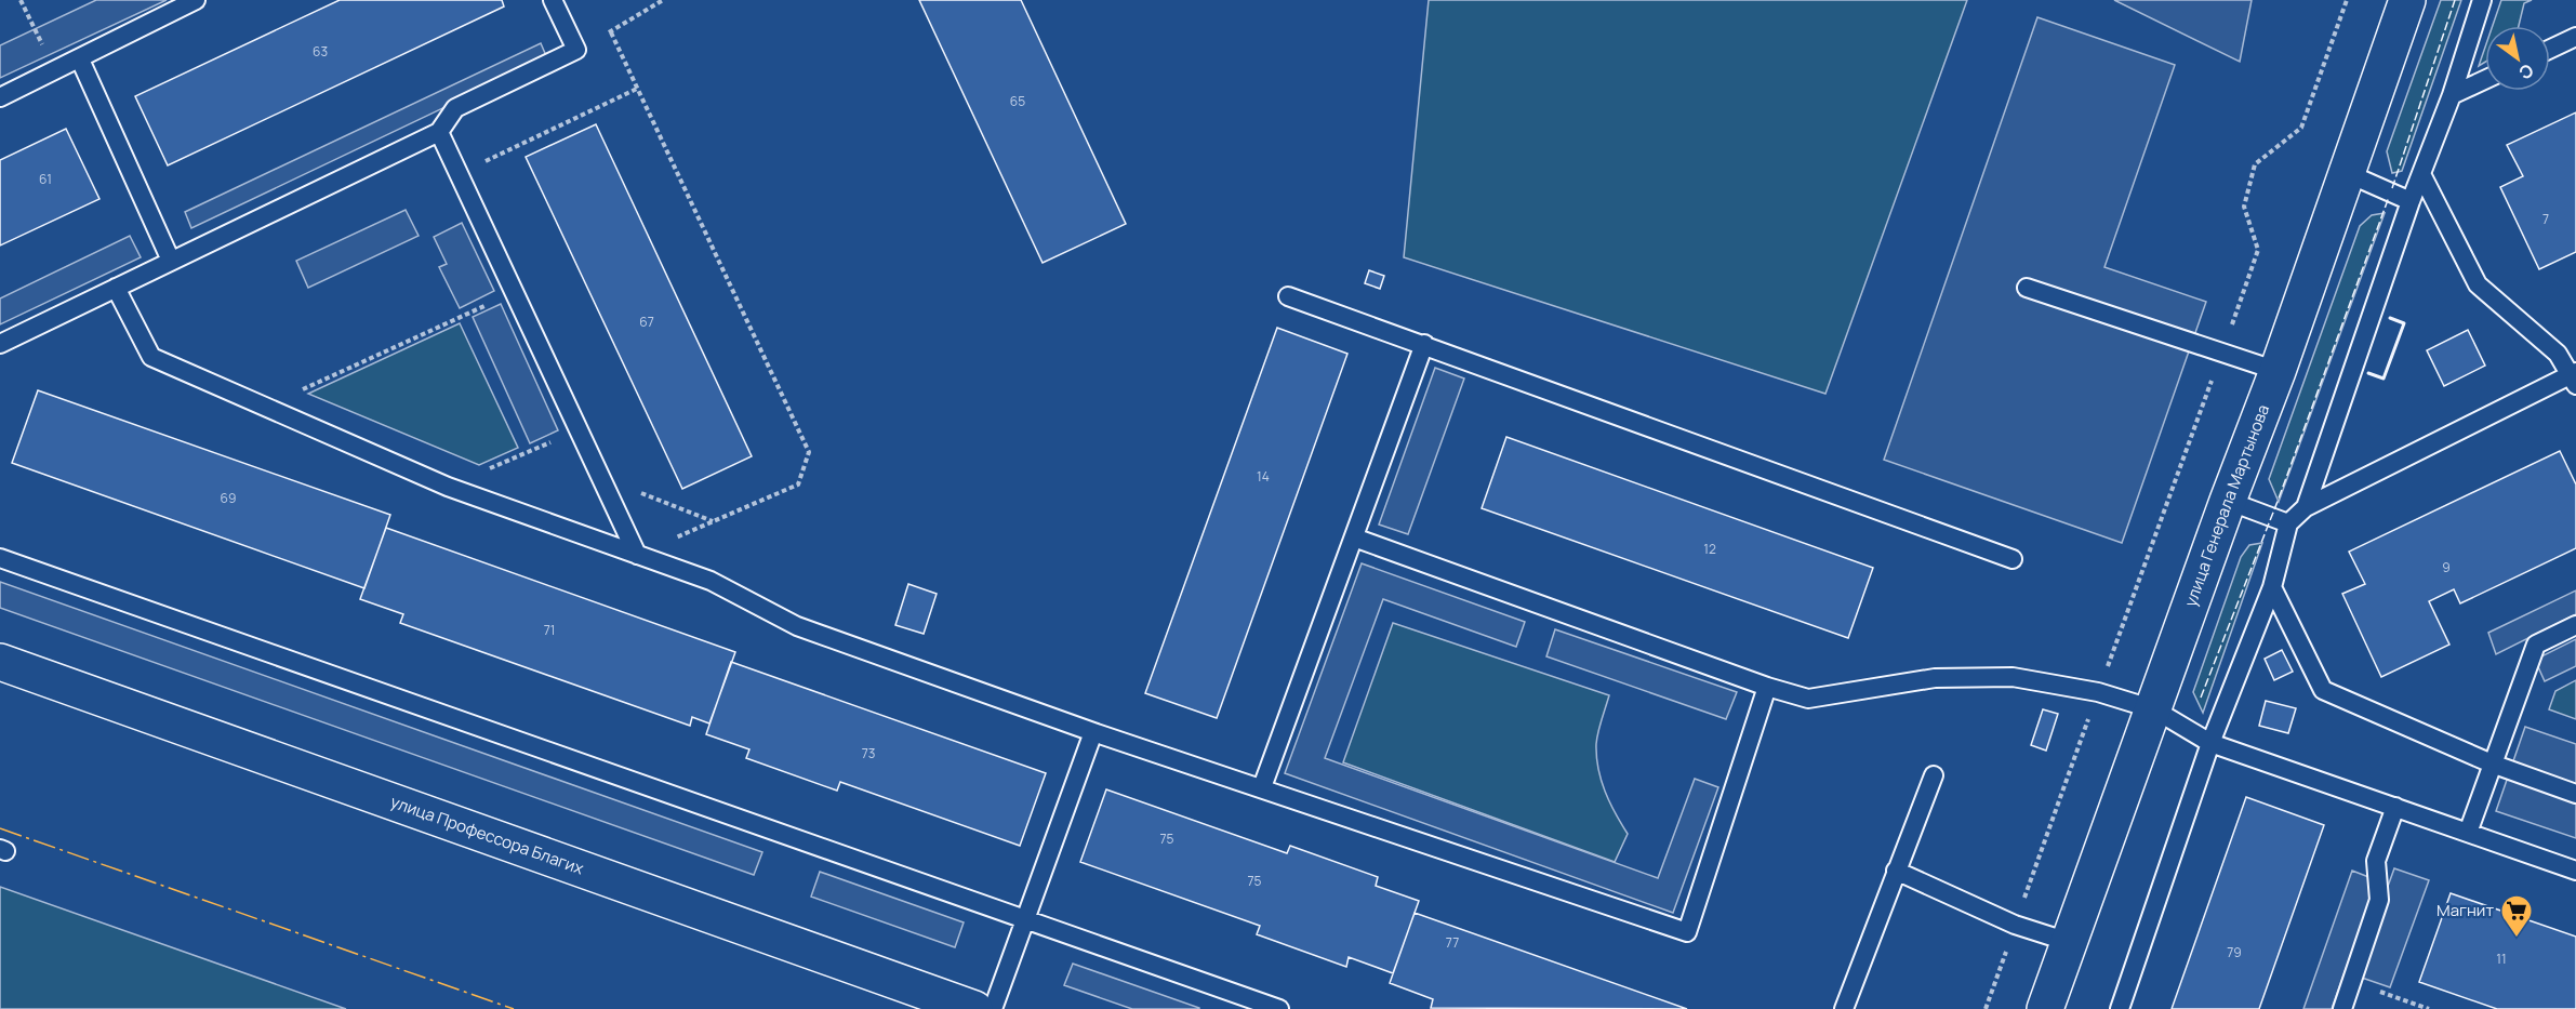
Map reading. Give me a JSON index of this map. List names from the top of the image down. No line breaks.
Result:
{"streets":{"street":["улица Генерала Мартынова","улица Профессора Благих"]},"places":{"supermarket":["Магнит"]},"house_numbers":["63","65","61","7","67","14","69","12","9","71","73","75","75","77","79","11"],"north":"bottom right"}
